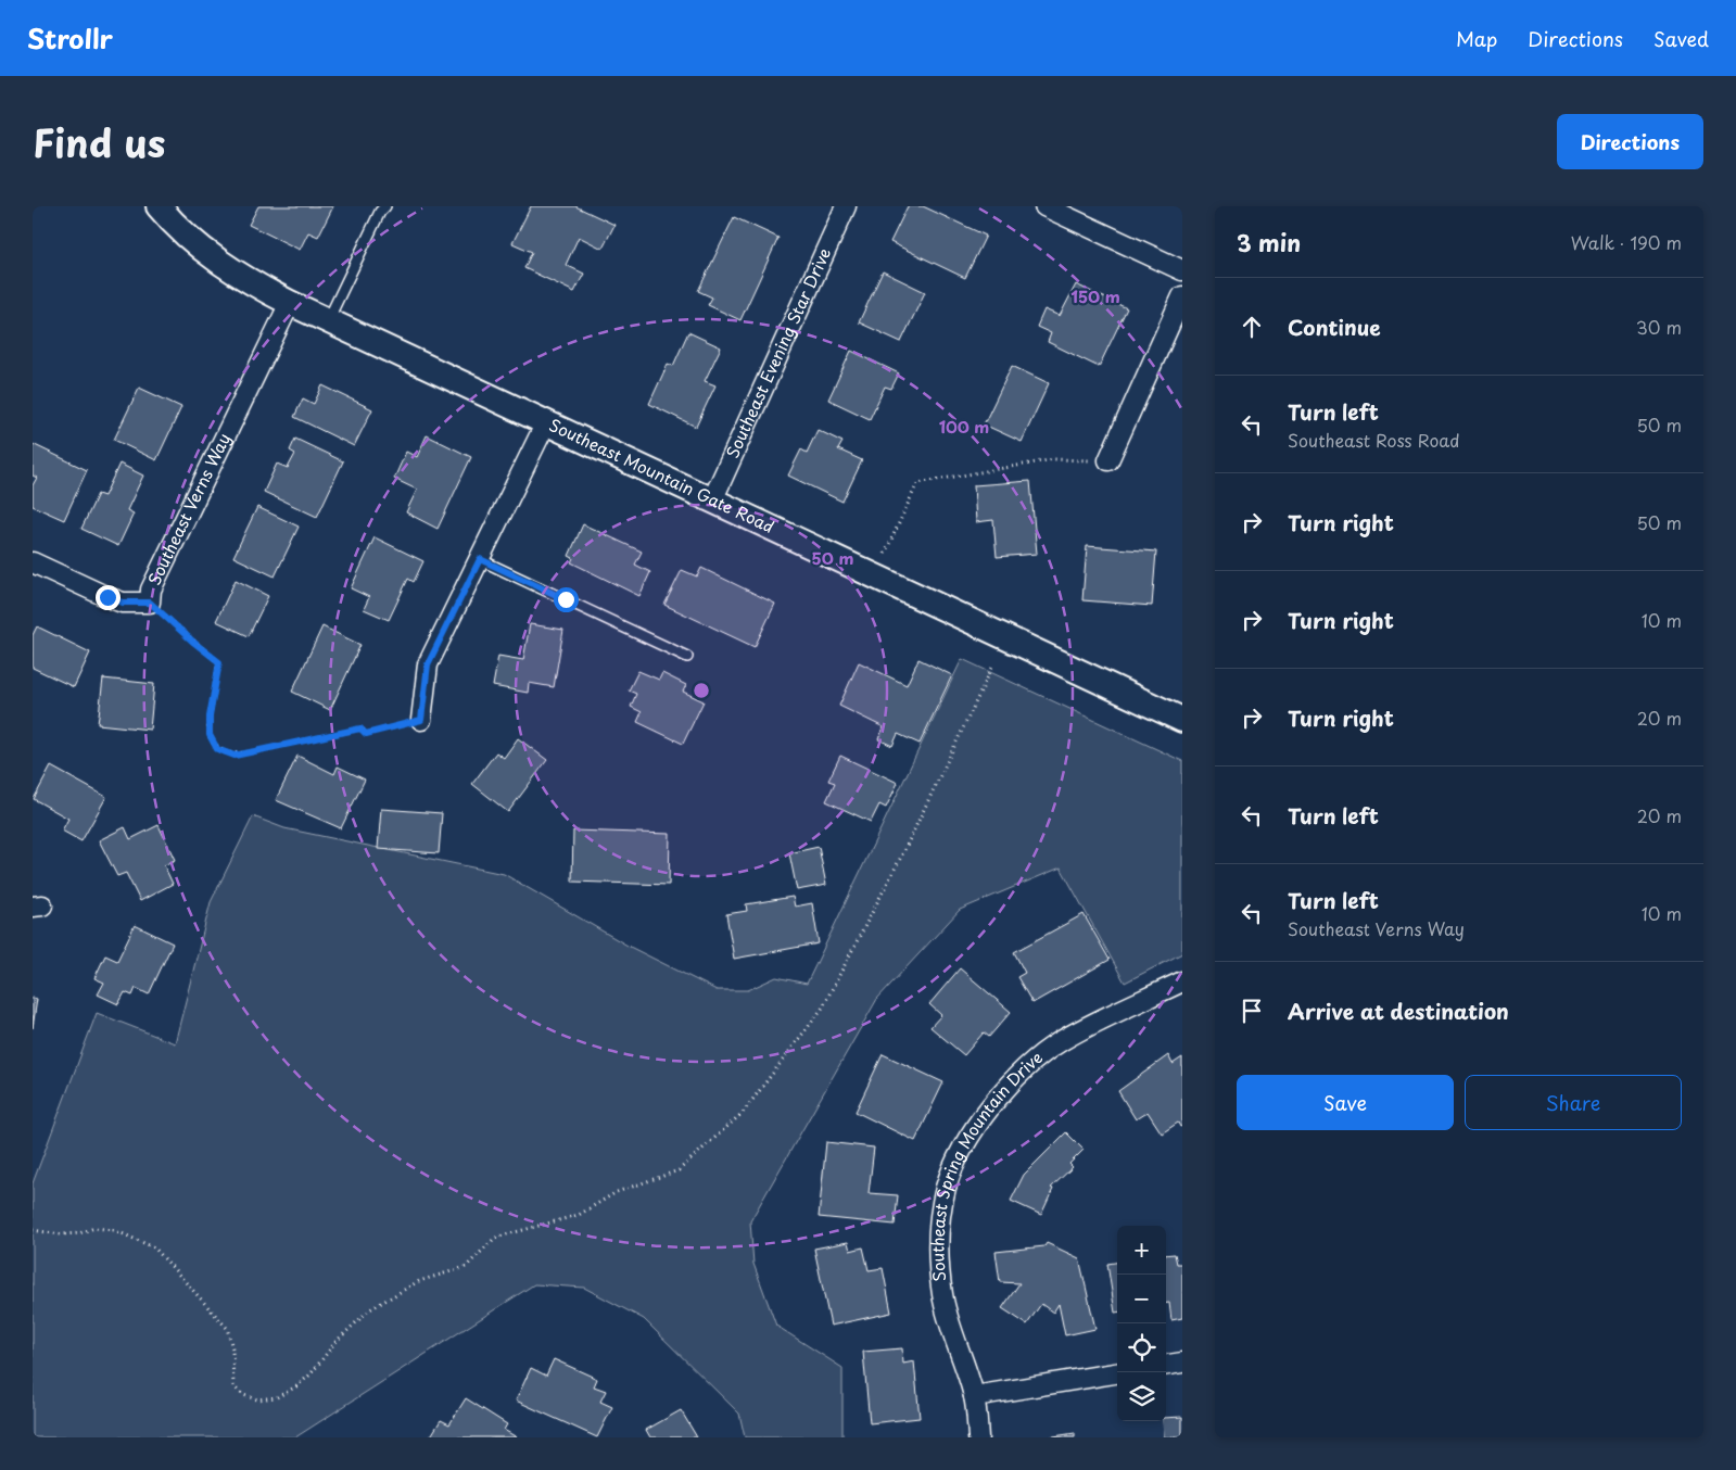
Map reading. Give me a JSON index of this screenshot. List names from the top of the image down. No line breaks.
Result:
{"streets":{"street":["Southeast Evening Star Drive","Southeast Mountain Gate Road","Southeast Verns Way","Southeast Spring Mountain Drive"]},"crossings":[["Southeast Evening Star Drive","Southeast Mountain Gate Road"],["Southeast Mountain Gate Road","Southeast Verns Way"]],"page":{"header":"Strollr","nav":["Map","Directions","Saved"],"title":"Find us","buttons":["Directions",["Save","Share"]],"heading":["3 min","Walk · 190 m"],"list":[["Continue","30 m"],["Turn left","Southeast Ross Road","50 m"],["Turn right","50 m"],["Turn right","10 m"],["Turn right","20 m"],["Turn left","20 m"],["Turn left","Southeast Verns Way","10 m"],"Arrive at destination"],"map_buttons":["+","−"]},"rings":["150 m","100 m","50 m"]}
